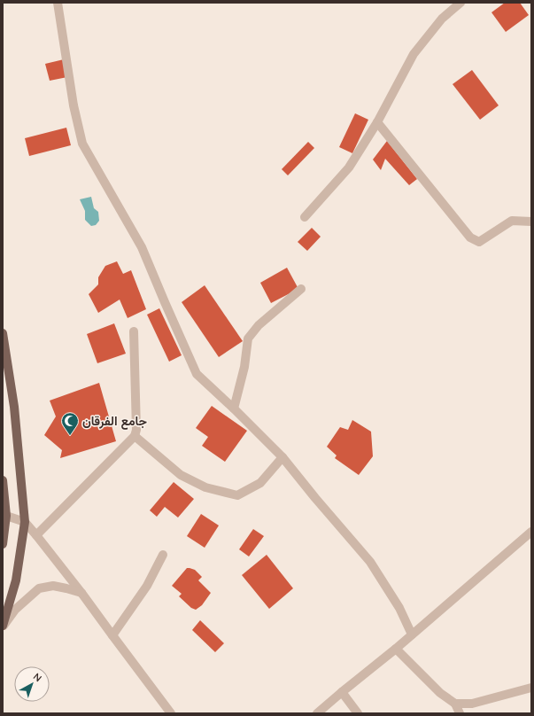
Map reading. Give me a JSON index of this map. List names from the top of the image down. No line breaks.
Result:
{"places":{"mosque":["جامع الفرقان"]},"north":"top right"}
